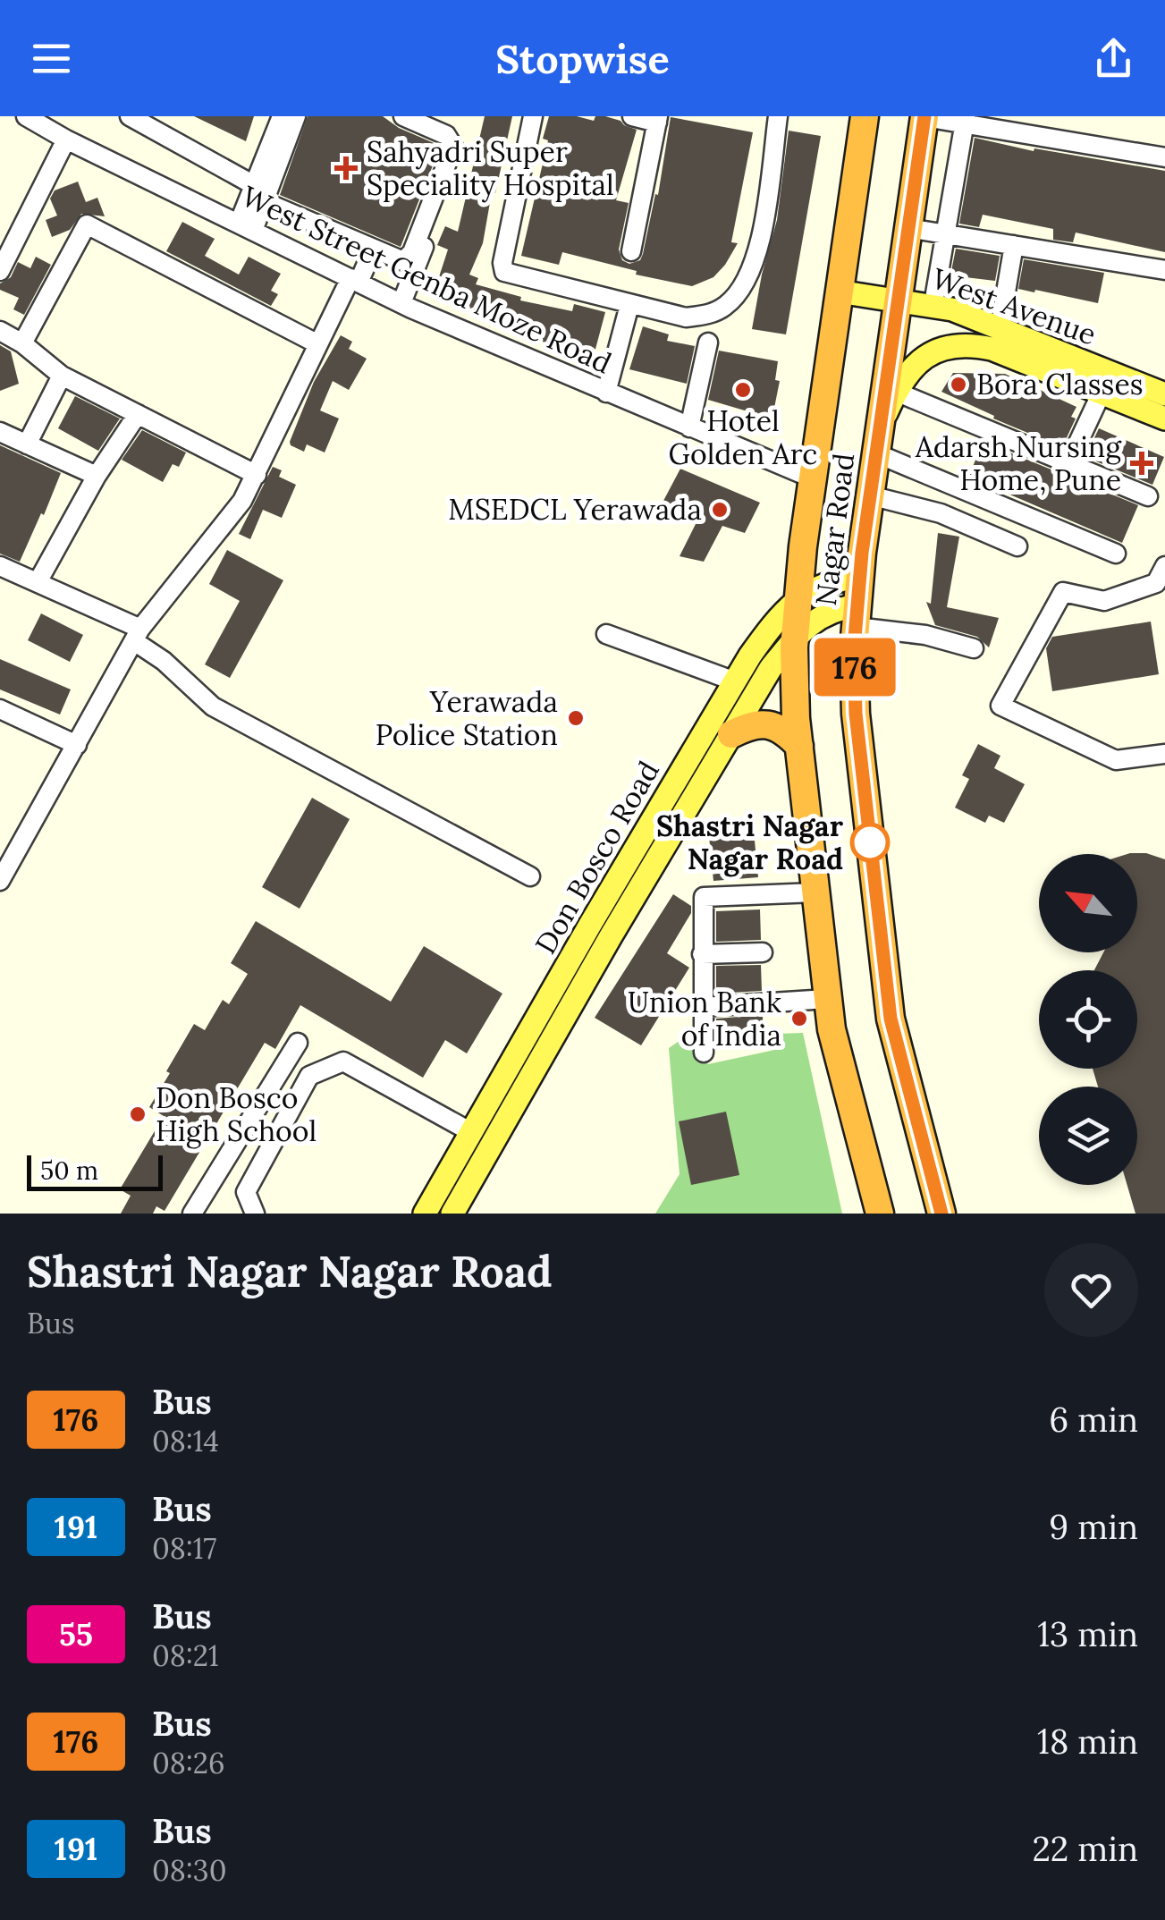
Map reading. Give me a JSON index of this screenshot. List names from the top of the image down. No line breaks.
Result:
{"streets":{"highway":["Nagar Road"],"main road":["West Avenue","Don Bosco Road"],"street":["West Street Genba Moze Road"]},"crossings":[["West Street Genba Moze Road","Nagar Road"],["West Avenue","Nagar Road"],["Nagar Road","Don Bosco Road"]],"places":{"health":["Sahyadri Super Speciality Hospital","Adarsh Nursing Home, Pune"],"other":["Bora Classes","Hotel Golden Arc","MSEDCL Yerawada","Yerawada Police Station","Shastri Nagar Nagar Road","Union Bank of India","Don Bosco High School"]},"lines":["bus line 176"],"scale_bar":"50 m","north":"top left","page":{"header":"Stopwise","on_map":"176","scale":"50 m","heading":["Shastri Nagar Nagar Road","Bus"],"list":[{"mark":"176","name":"Bus","note":"08:14","value":"6 min"},{"mark":"191","name":"Bus","note":"08:17","value":"9 min"},{"mark":"55","name":"Bus","note":"08:21","value":"13 min"},{"mark":"176","name":"Bus","note":"08:26","value":"18 min"},{"mark":"191","name":"Bus","note":"08:30","value":"22 min"}]}}
